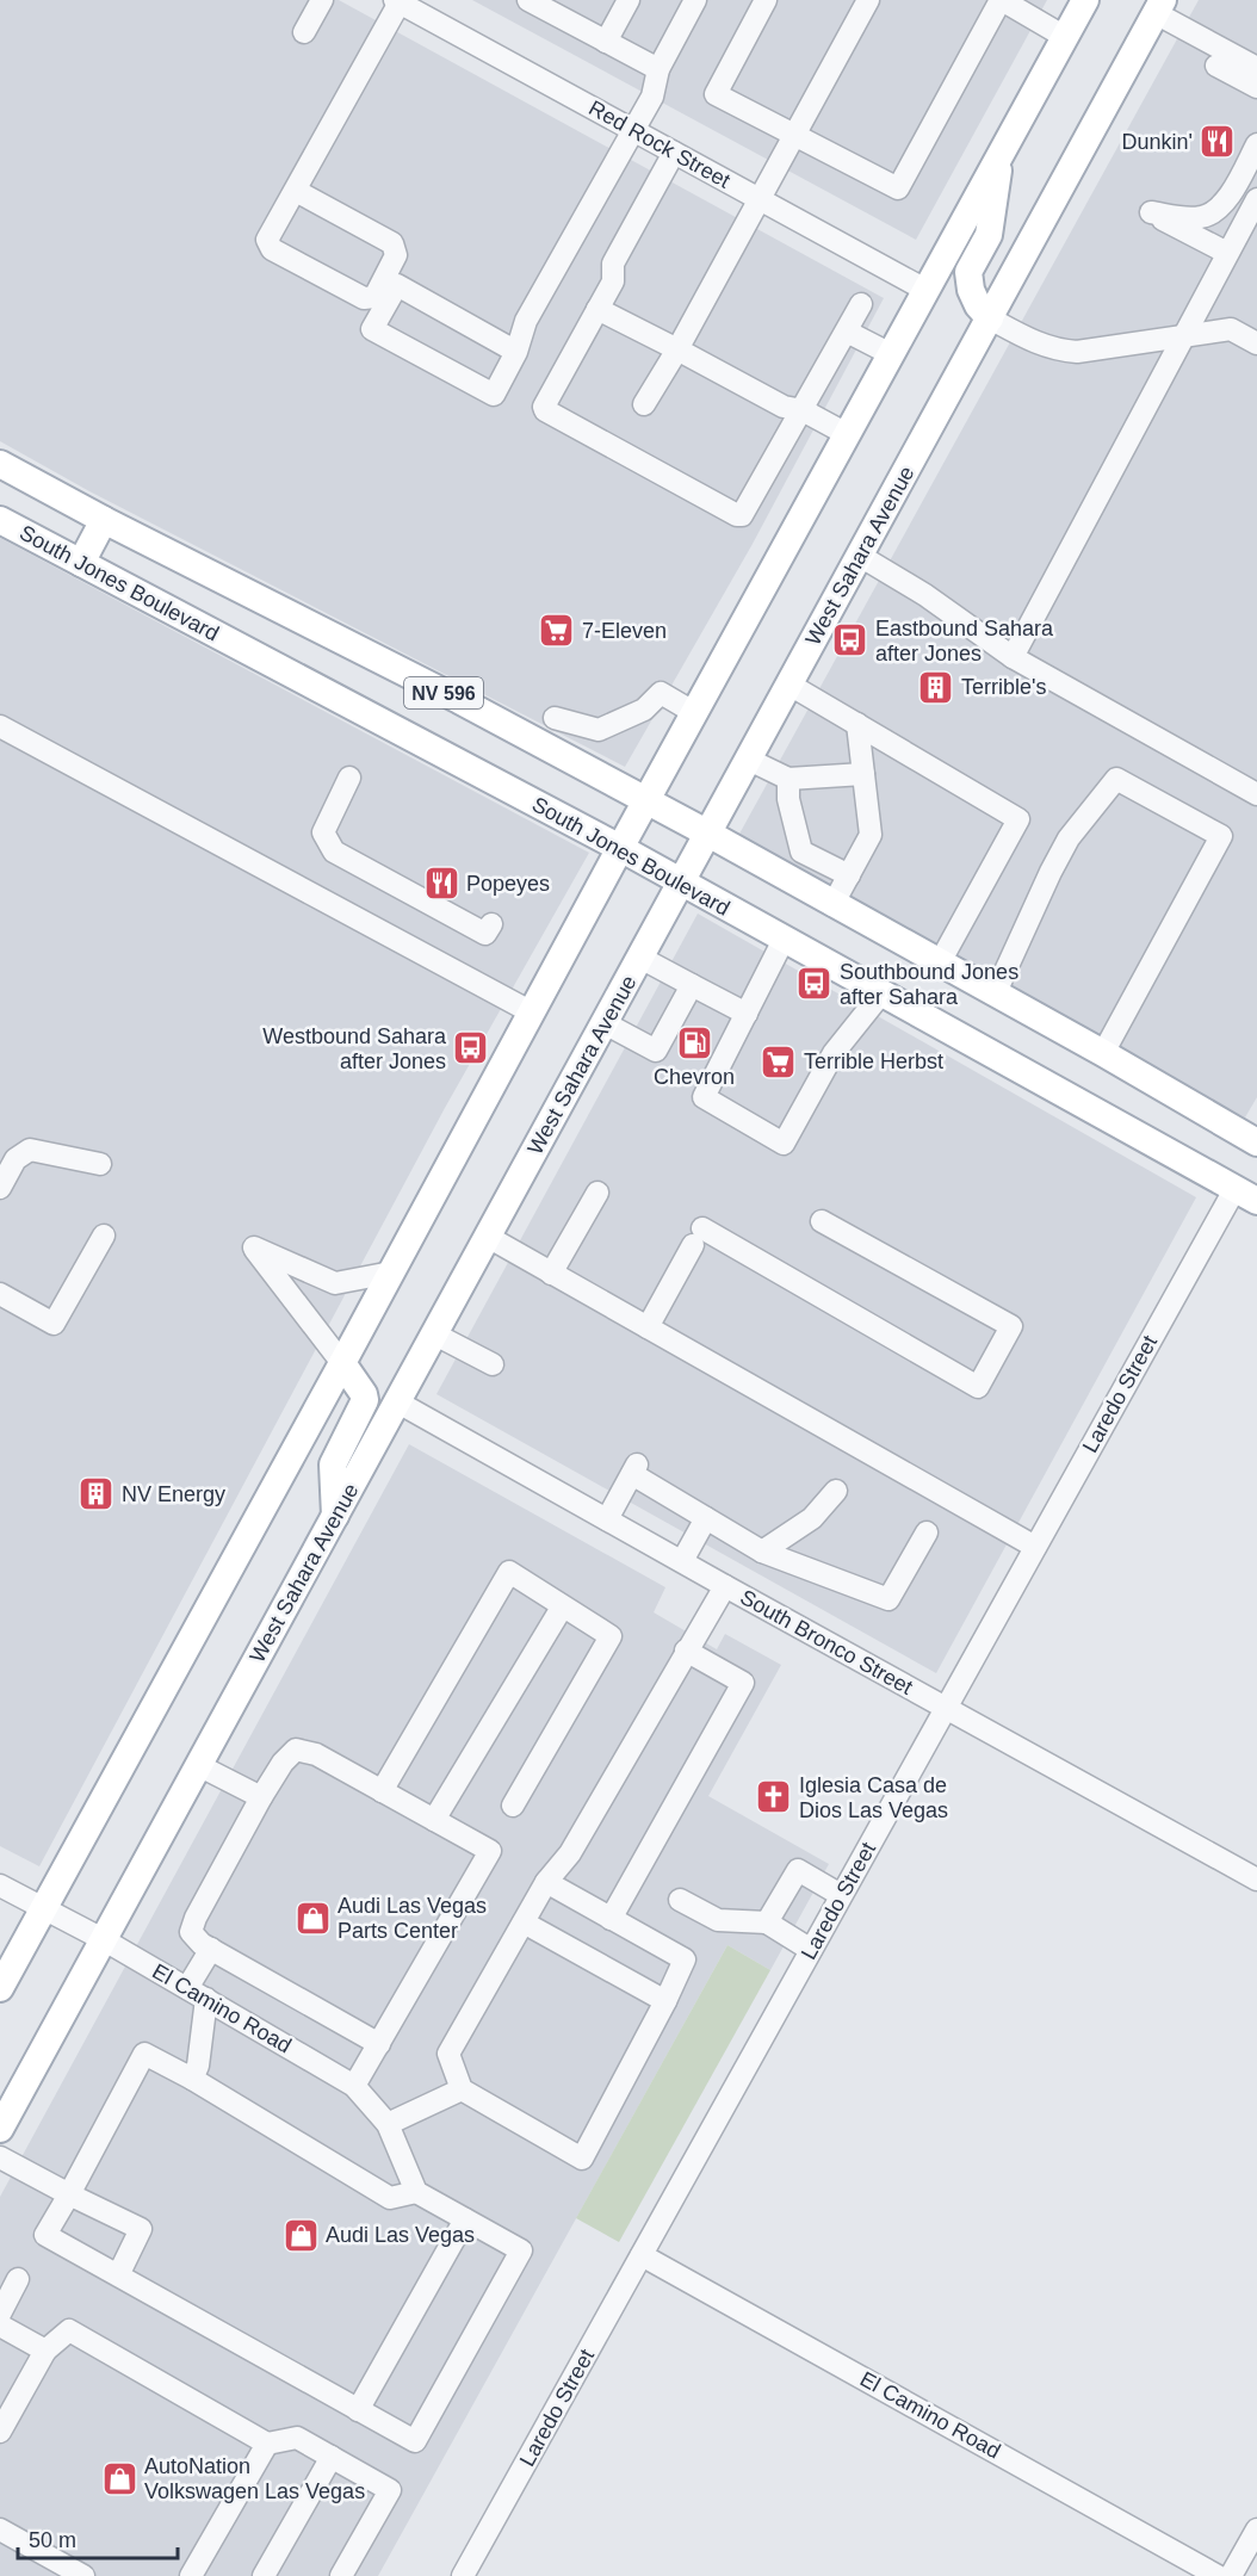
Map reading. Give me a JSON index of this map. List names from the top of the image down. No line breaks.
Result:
{"streets":{"main road":["West Sahara Avenue","South Jones Boulevard","NV 596"],"street":["Red Rock Street","Laredo Street","South Bronco Street","El Camino Road"]},"crossings":[["West Sahara Avenue","South Jones Boulevard"],["West Sahara Avenue","NV 596"],["West Sahara Avenue","South Bronco Street"],["West Sahara Avenue","El Camino Road"],["South Jones Boulevard","Laredo Street"],["Laredo Street","South Bronco Street"],["Laredo Street","El Camino Road"]],"places":{"restaurant":["Dunkin'","Popeyes"],"supermarket":["7-Eleven","Terrible Herbst"],"bus stop":["Eastbound Sahara after Jones","Southbound Jones after Sahara","Westbound Sahara after Jones"],"building":["Terrible's","NV Energy"],"fuel station":["Chevron"],"church":["Iglesia Casa de Dios Las Vegas"],"shop":["Audi Las Vegas Parts Center","Audi Las Vegas","AutoNation Volkswagen Las Vegas"]},"scale_bar":"50 m"}
